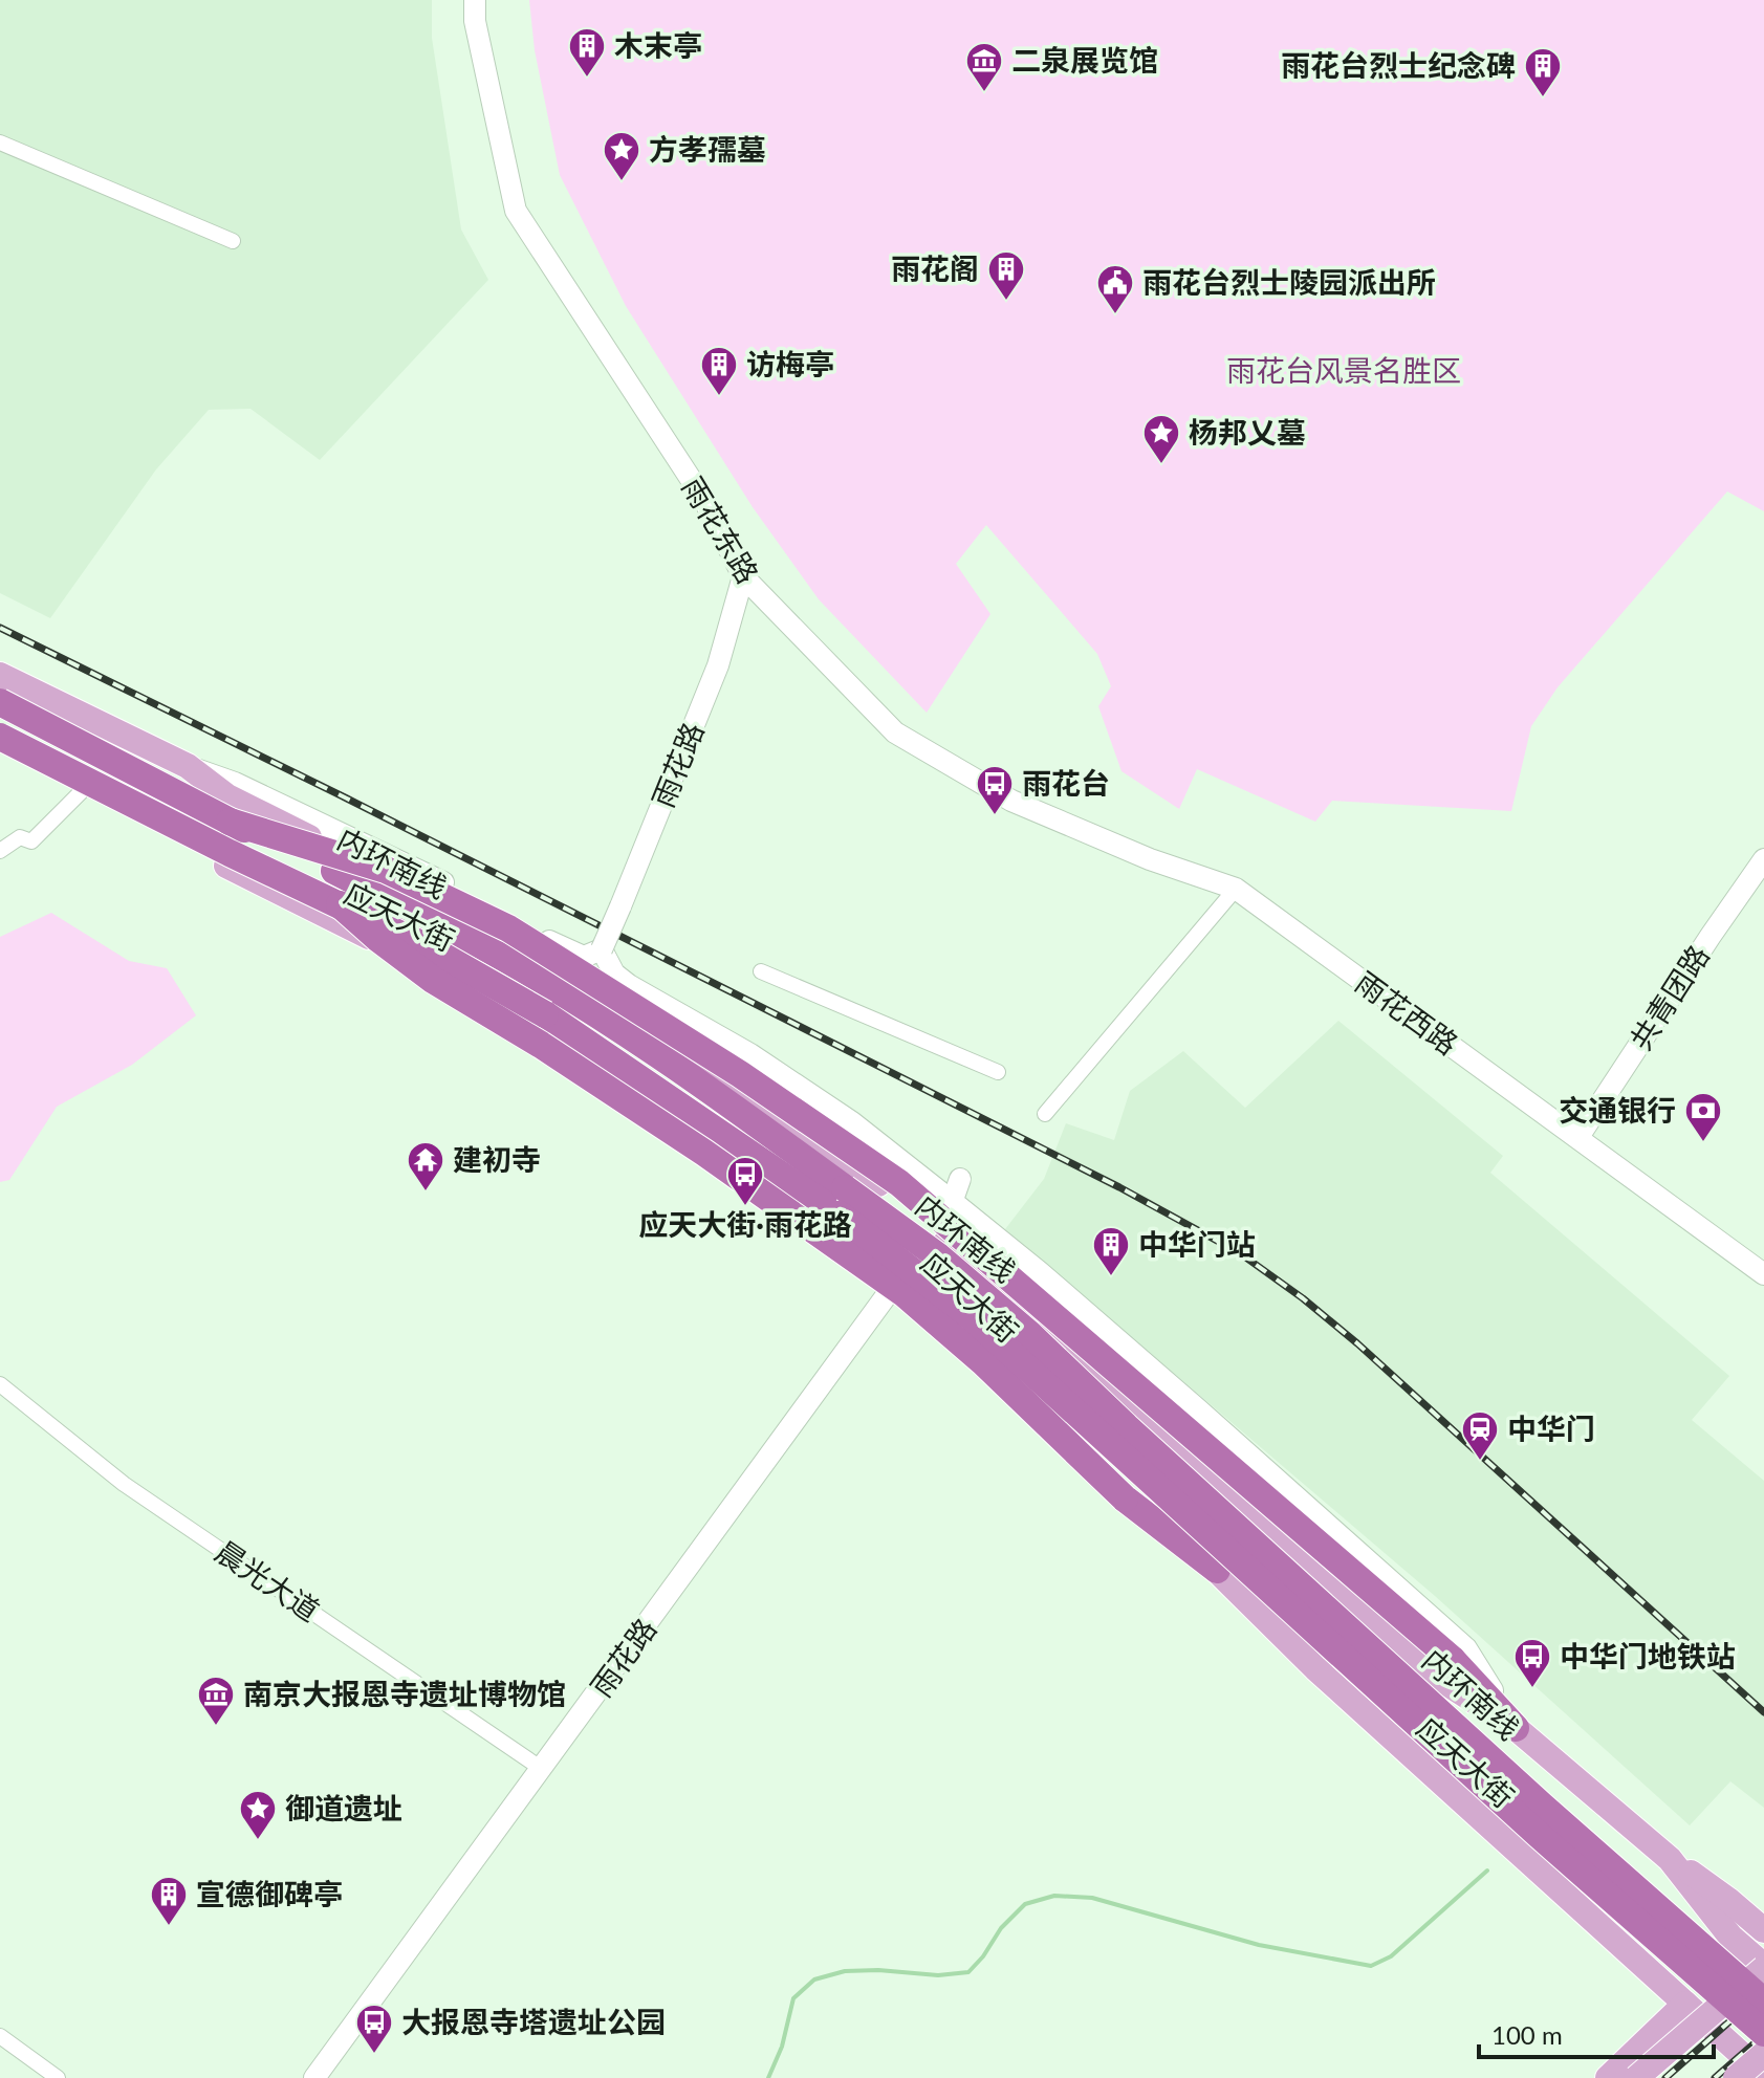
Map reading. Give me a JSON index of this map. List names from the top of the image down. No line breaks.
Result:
{"streets":{"highway":["内环南线"],"main road":["应天大街"],"street":["雨花东路","雨花路","共青团路","雨花西路","晨光大道"]},"crossings":[["雨花东路","雨花路"],["雨花东路","雨花西路"],["雨花路","应天大街"],["雨花路","晨光大道"],["共青团路","雨花西路"]],"parks":["雨花台风景名胜区"],"places":{"building":["木末亭","雨花台烈士纪念碑","雨花阁","访梅亭","中华门站","宣德御碑亭"],"museum":["二泉展览馆","南京大报恩寺遗址博物馆"],"place":["方孝孺墓","杨邦乂墓","御道遗址"],"public building":["雨花台烈士陵园派出所"],"bus stop":["雨花台","应天大街·雨花路","中华门地铁站","大报恩寺塔遗址公园"],"bank":["交通银行"],"temple":["建初寺"],"station":["中华门"]},"scale_bar":"100 m"}
